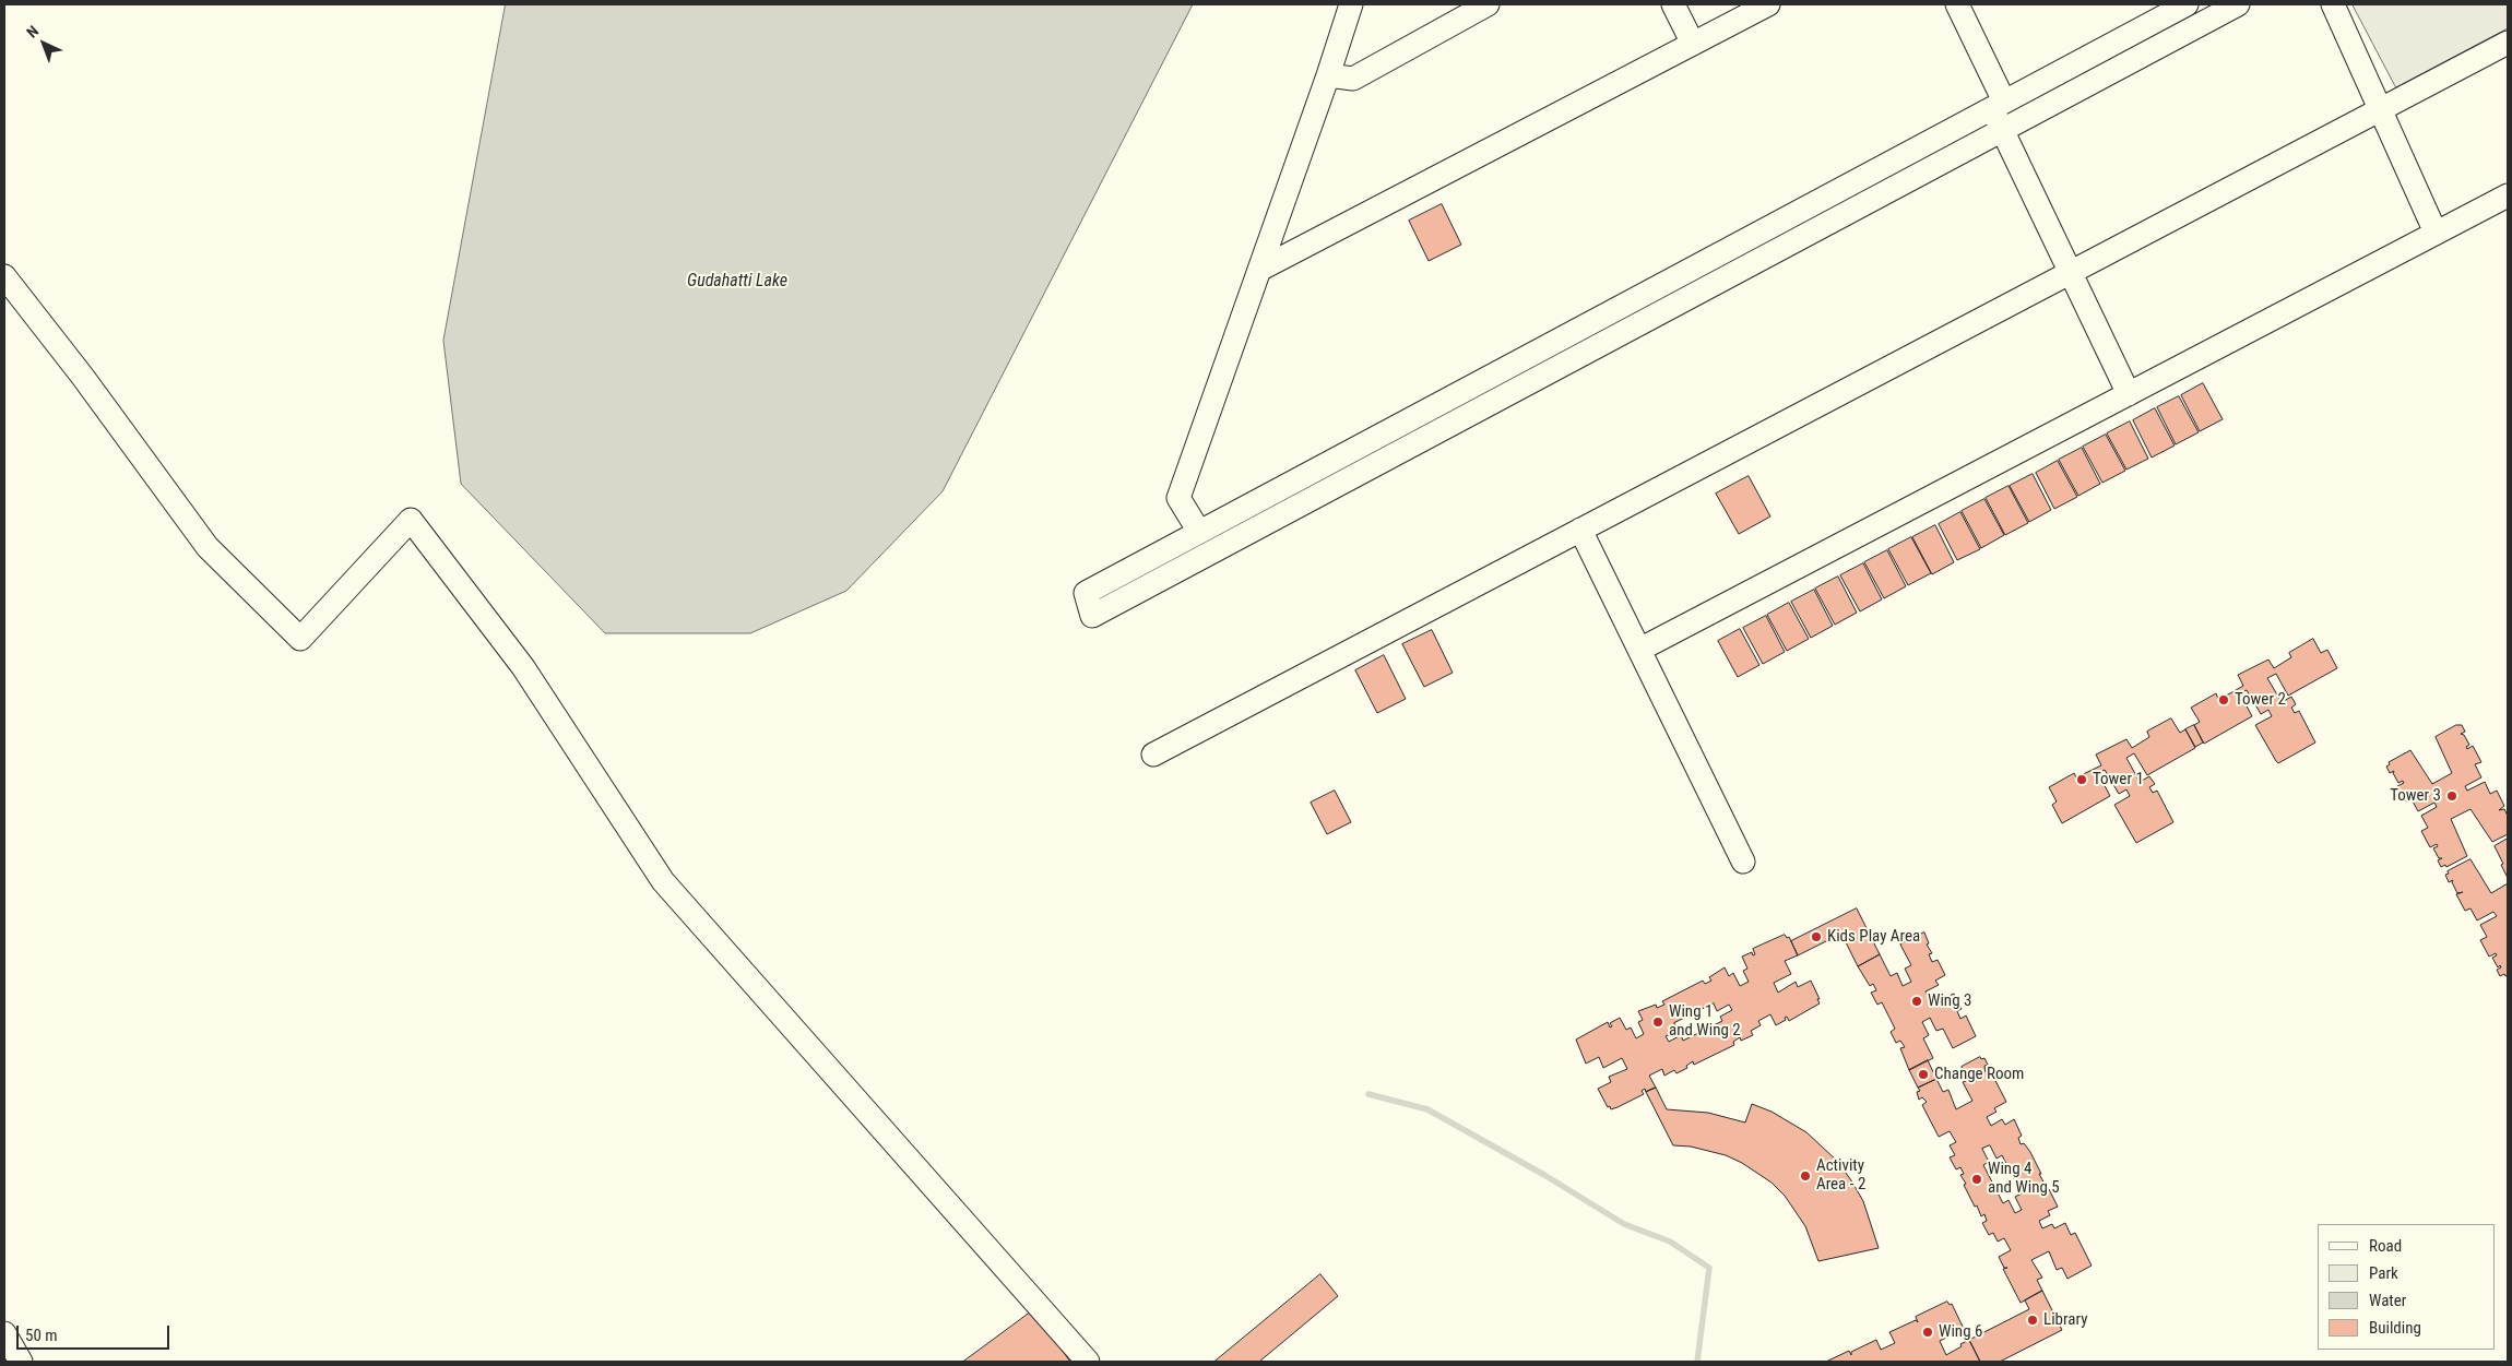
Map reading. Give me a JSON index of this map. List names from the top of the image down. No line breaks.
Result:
{"water":["Gudahatti Lake"],"places":["Tower 2","Tower 1","Tower 3","Kids Play Area","Wing 3","Wing 1 and Wing 2","Change Room","Activity Area - 2","Wing 4 and Wing 5","Library","Wing 6"],"legend":["Road","Park","Water","Building"],"scale_bar":"50 m","north":"top left"}
